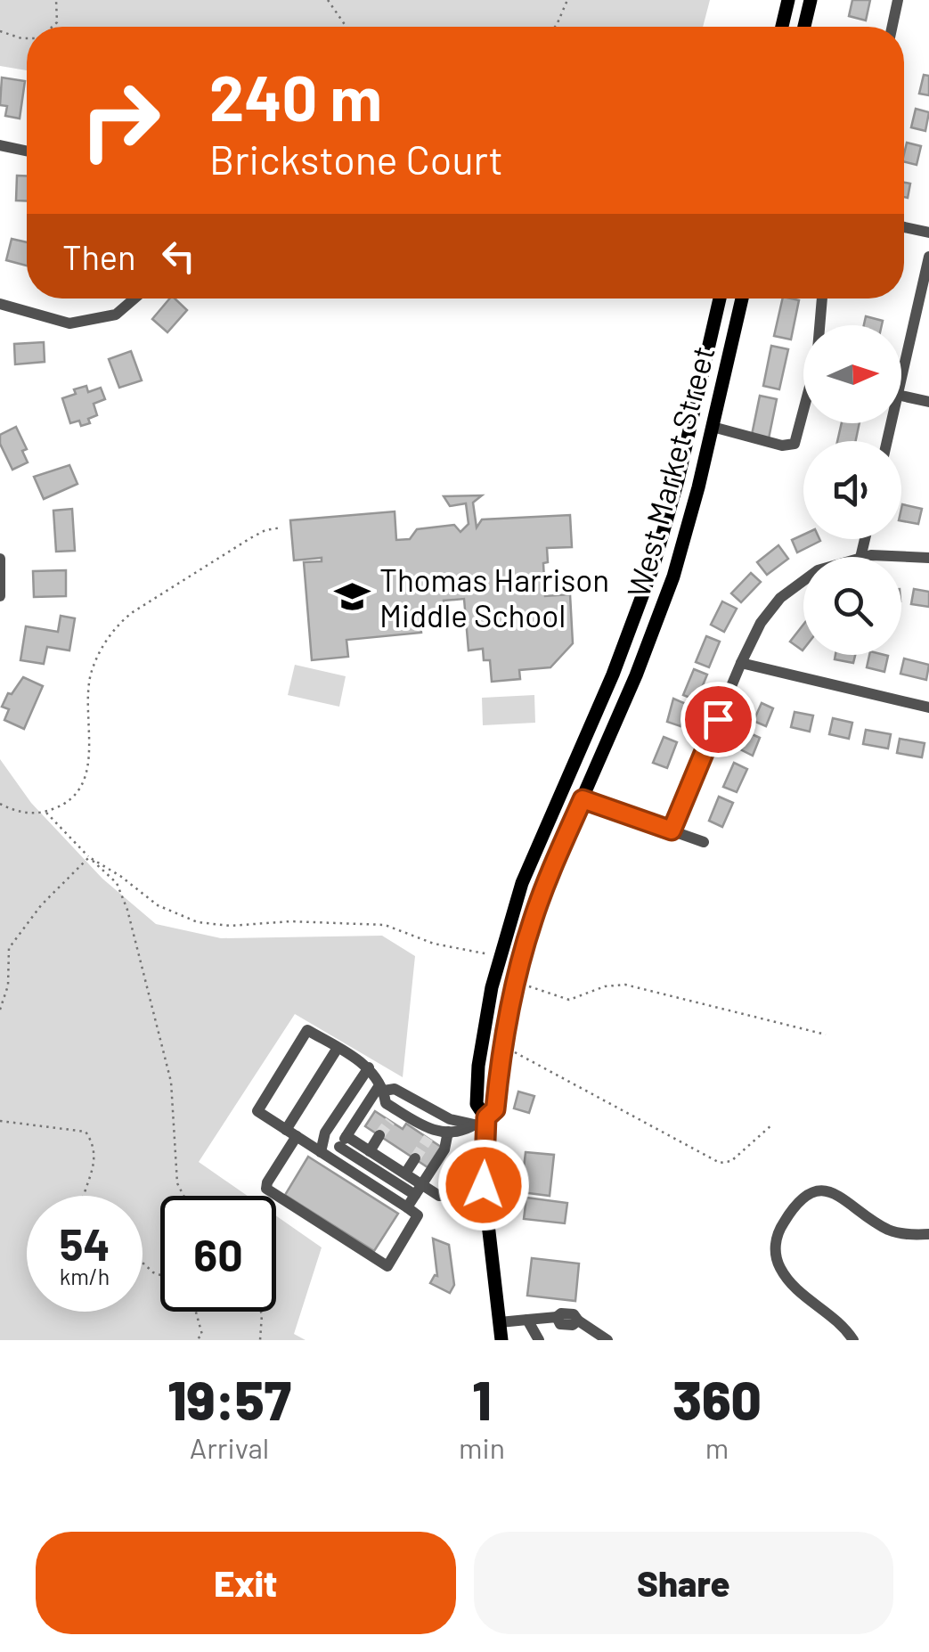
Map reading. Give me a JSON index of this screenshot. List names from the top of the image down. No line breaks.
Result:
{"streets":{"main road":["West Market Street"]},"places":{"school or university":["Thomas Harrison Middle School"]},"north":"right","page":{"turn":["240 m","Brickstone Court"],"then":"Then","speed":"54 km/h","limit":"60","eta":["19:57","Arrival","1","min","360","m"],"buttons":["Exit","Share"]}}
